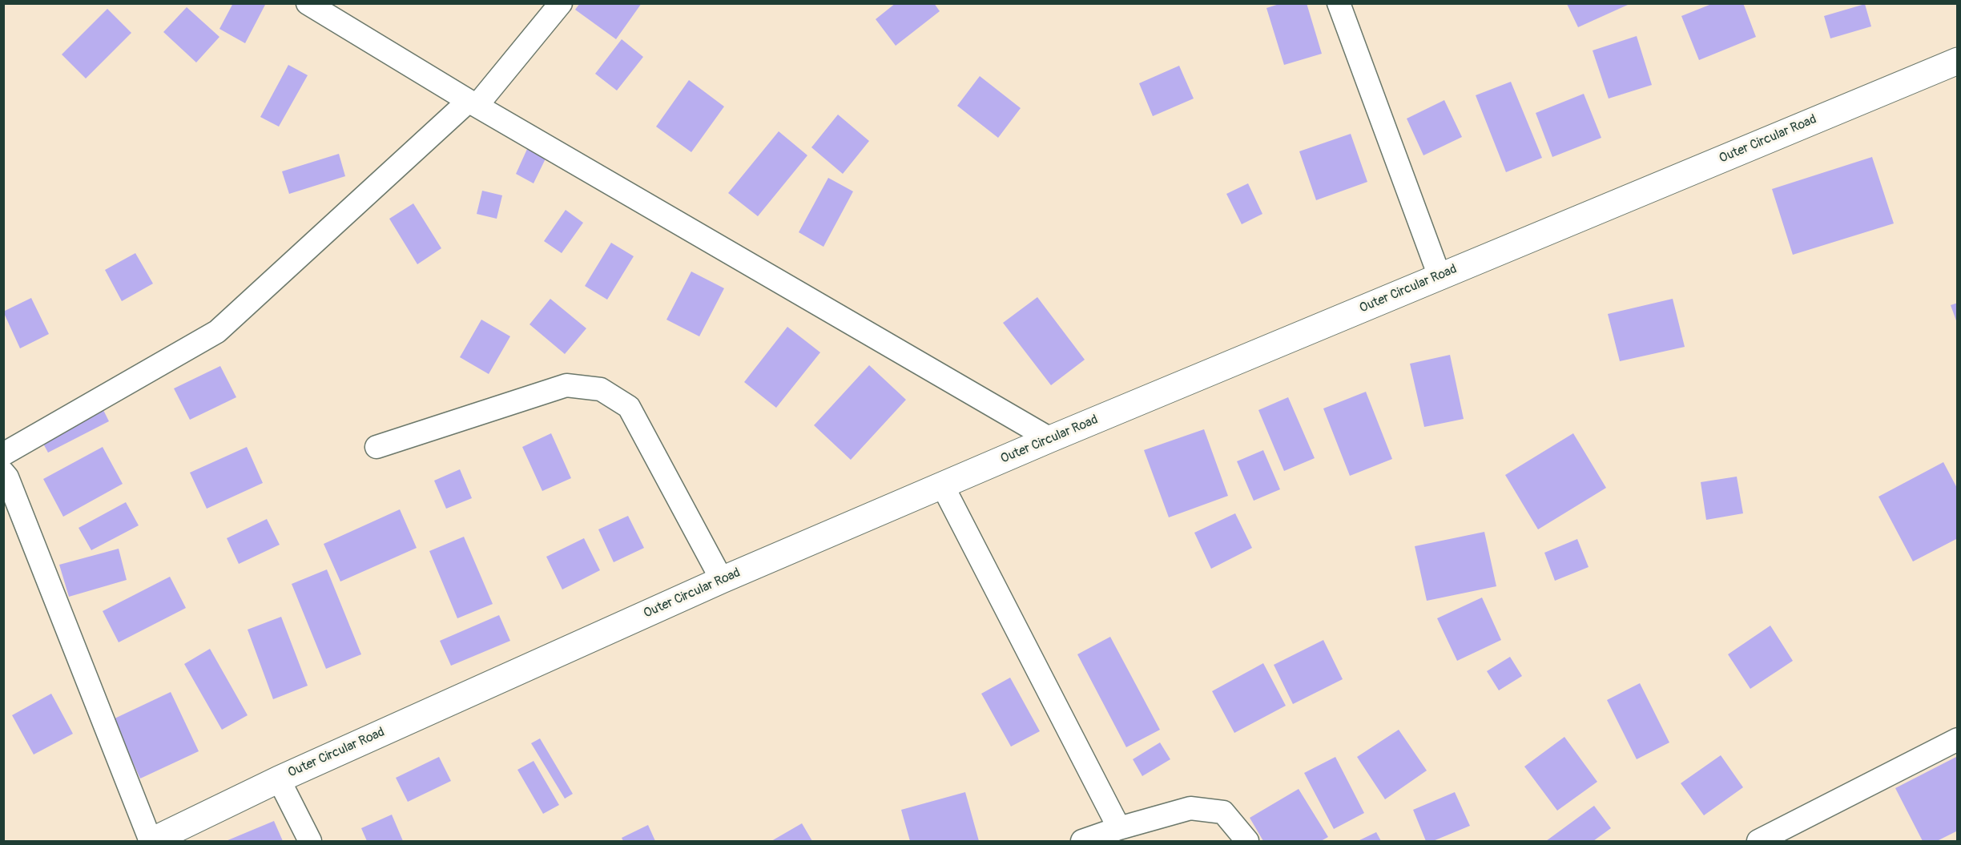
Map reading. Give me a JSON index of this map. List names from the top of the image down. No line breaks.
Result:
{"streets":{"street":["Outer Circular Road"]}}
